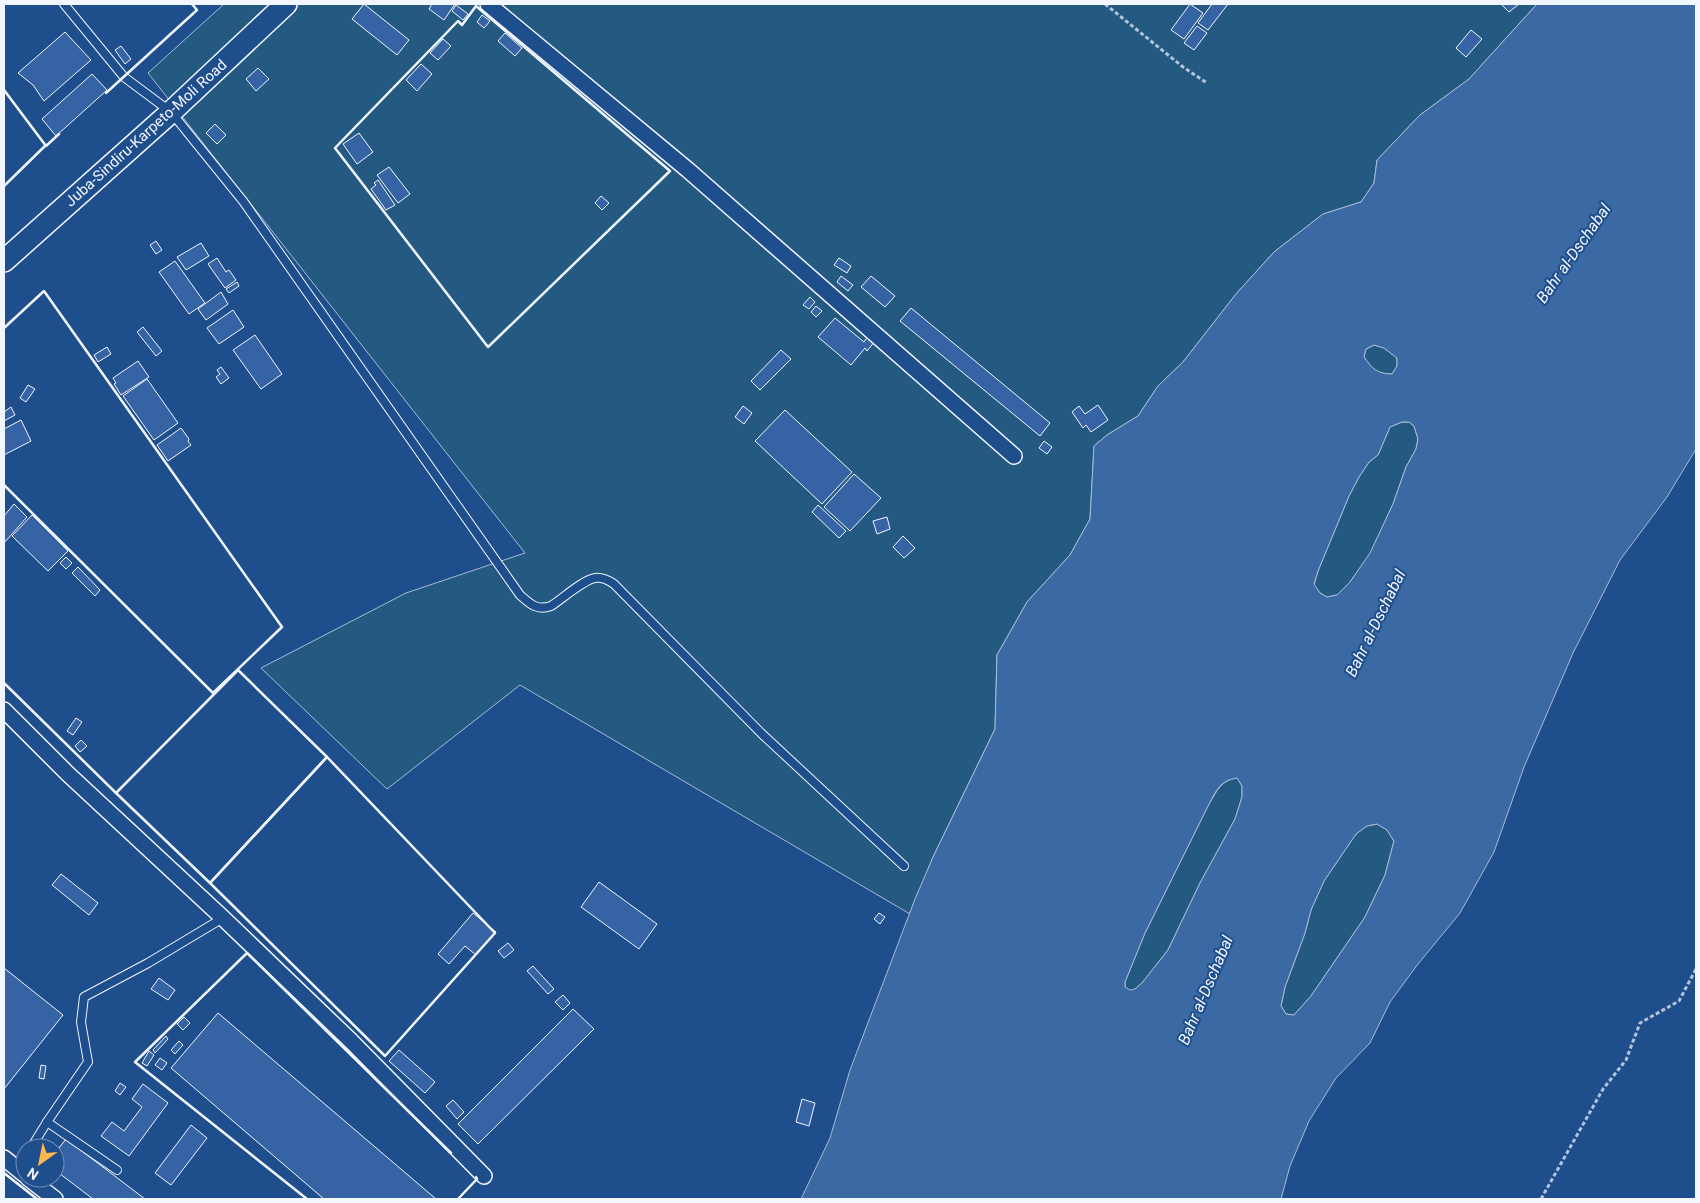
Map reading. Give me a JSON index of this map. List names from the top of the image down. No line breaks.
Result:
{"streets":{"main road":["Juba-Sindiru-Karpeto-Moli Road"]},"water":["Bahr al-Dschabal"],"north":"bottom left"}
